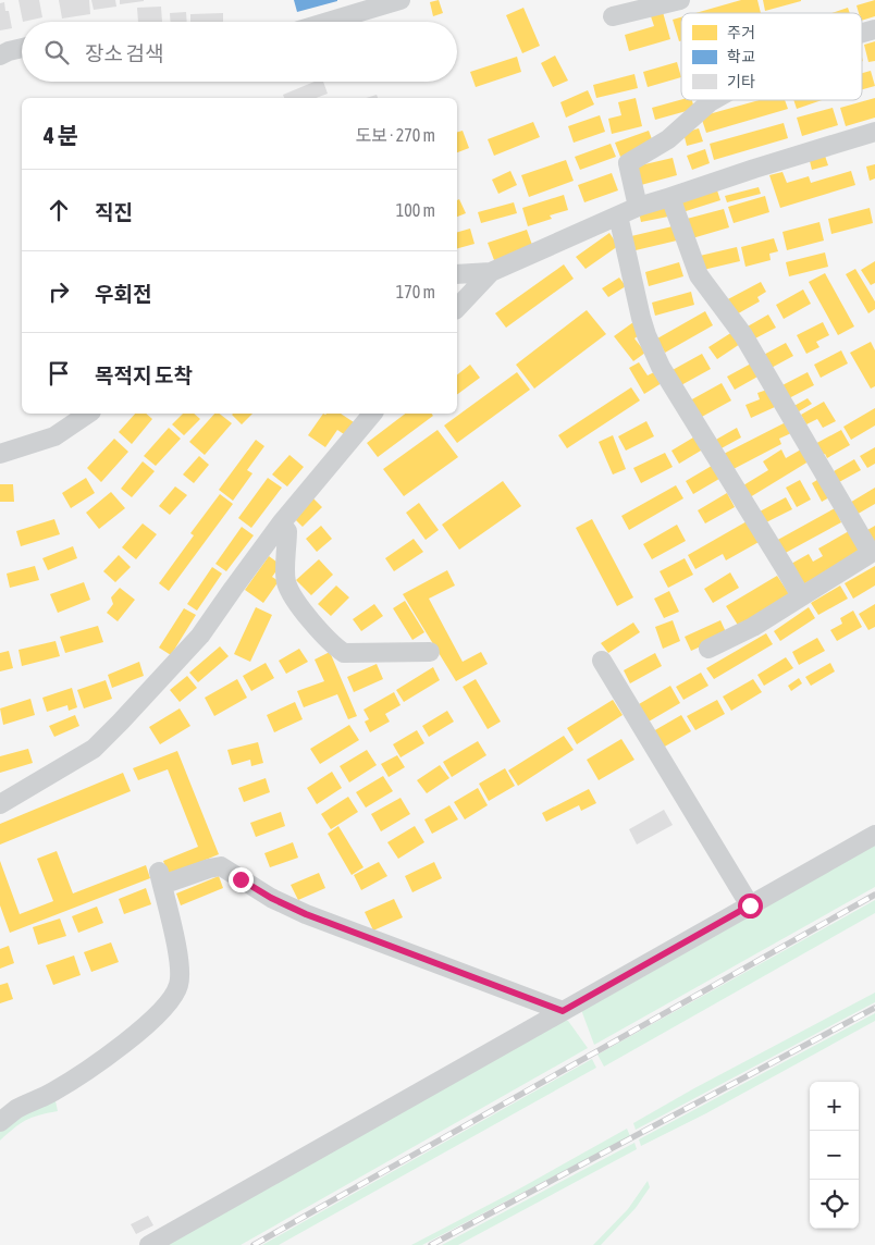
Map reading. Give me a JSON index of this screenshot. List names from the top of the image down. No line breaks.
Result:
{"legend":["주거","학교","기타"],"page":{"search":"장소 검색","heading":["4 분","도보 · 270 m"],"list":[["직진","100 m"],["우회전","170 m"],"목적지 도착"],"map_buttons":["+","−"]}}
